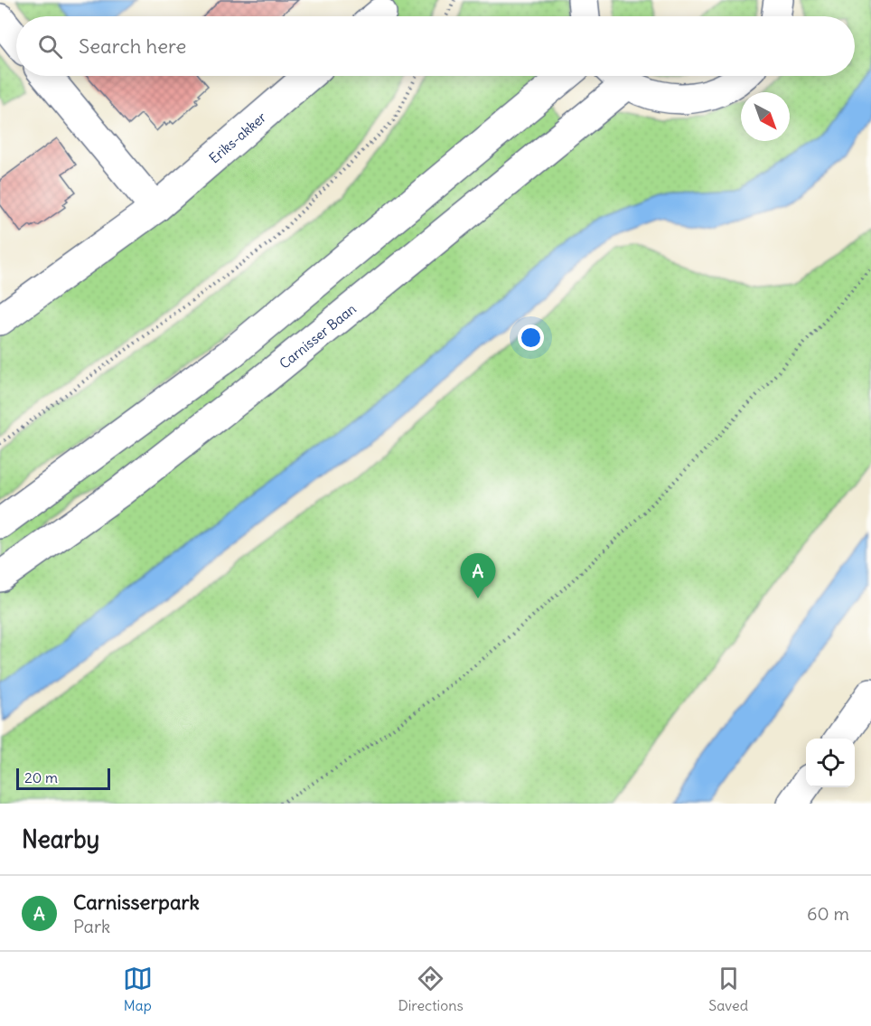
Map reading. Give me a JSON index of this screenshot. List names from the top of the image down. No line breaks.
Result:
{"streets":{"main road":["Eriks-akker","Carnisser Baan"]},"scale_bar":"20 m","north":"bottom right","page":{"search":"Search here","pins":"A","scale":"20 m","heading":"Nearby","list":[{"mark":"A","name":"Carnisserpark","note":"Park","value":"60 m"}],"nav":["Map","Directions","Saved"]}}
